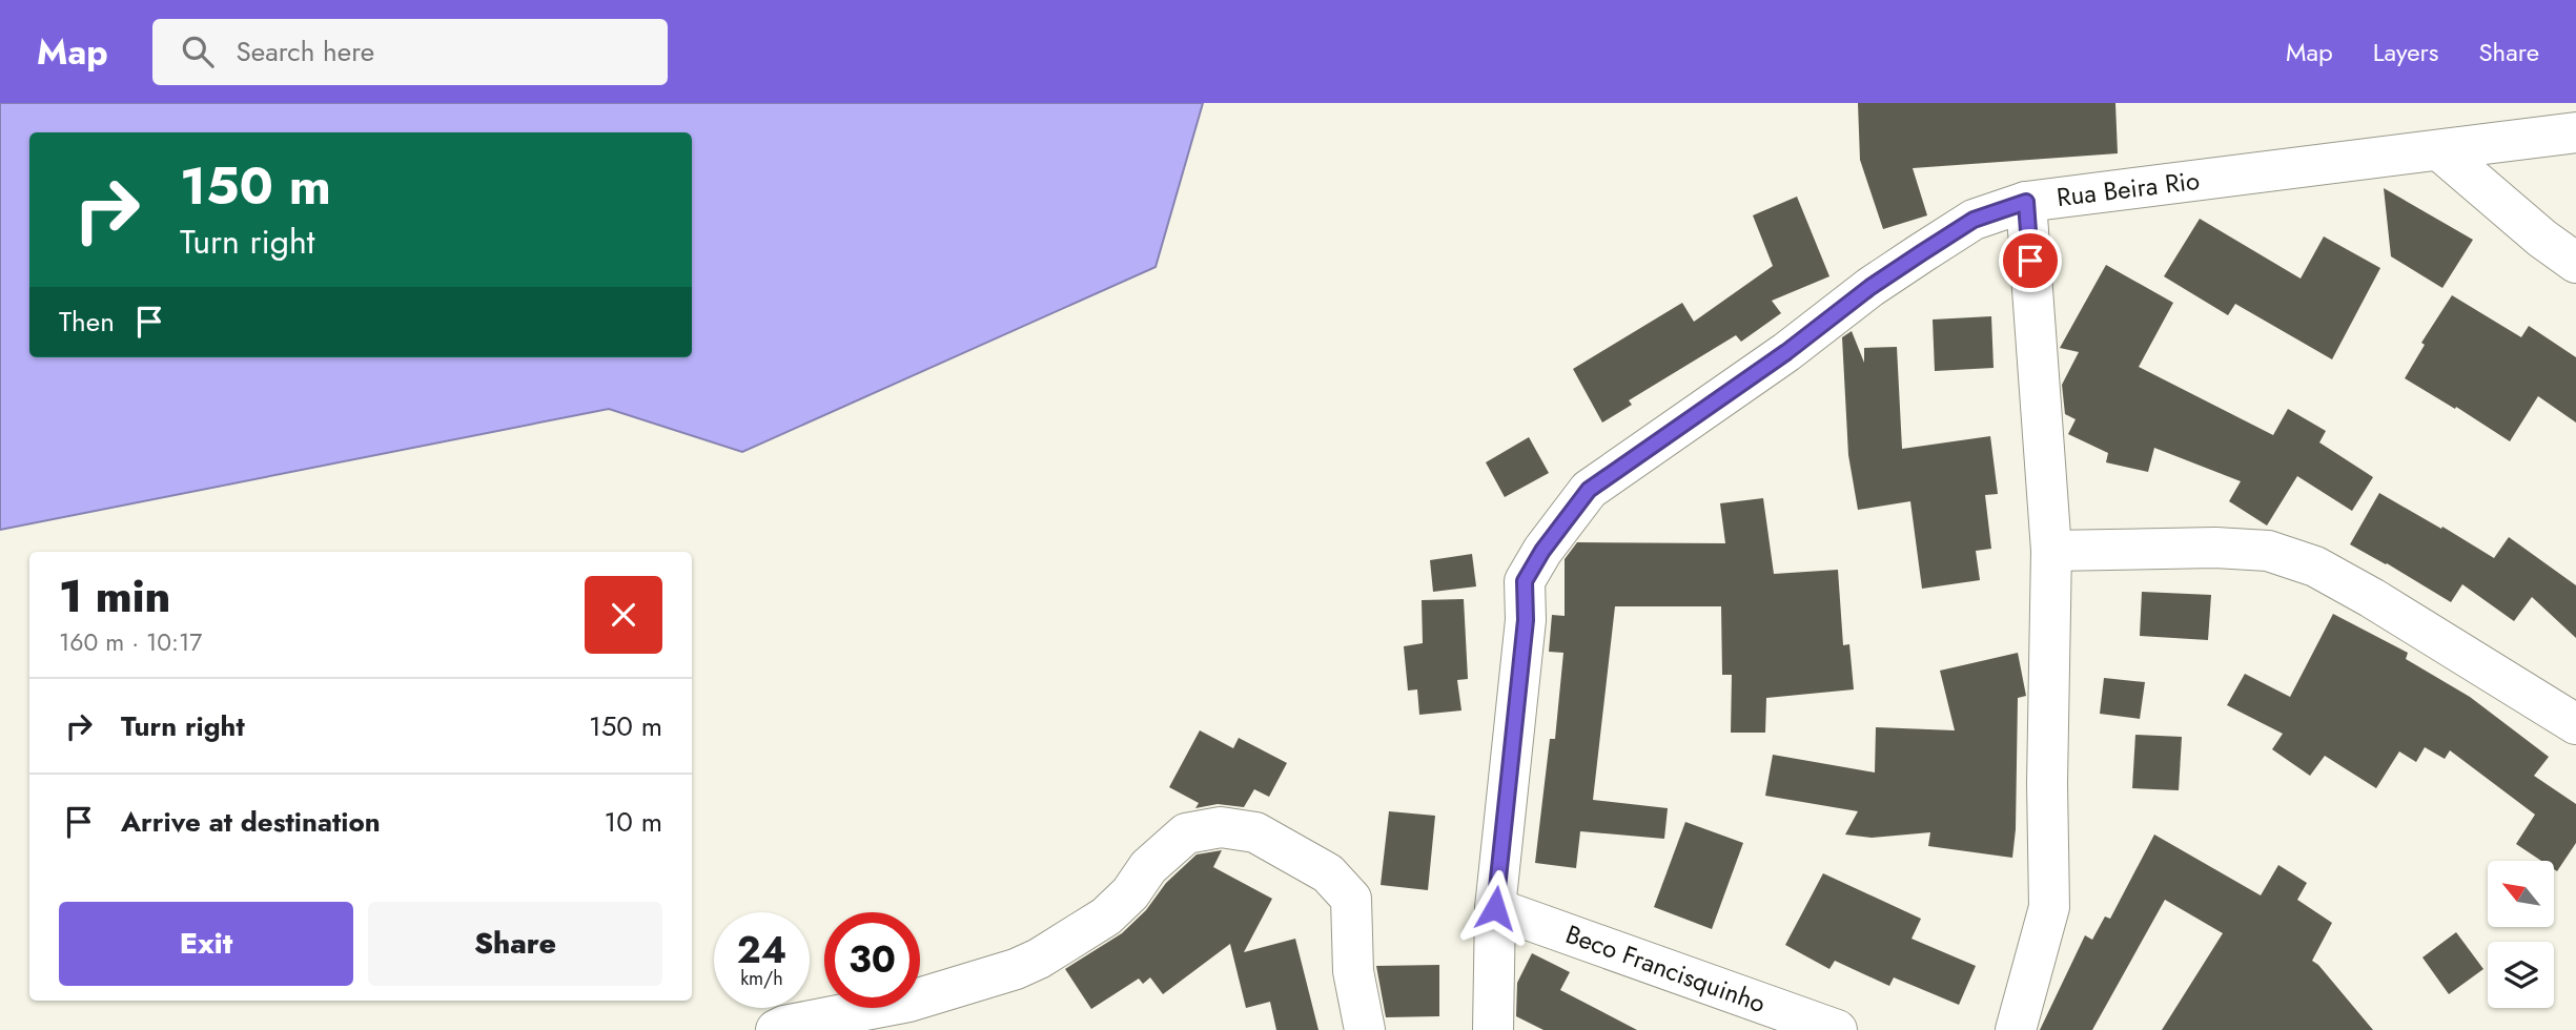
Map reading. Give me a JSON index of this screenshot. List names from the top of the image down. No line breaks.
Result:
{"streets":{"street":["Rua Beira Rio","Beco Francisquinho"]},"crossings":[["Rua Beira Rio","Beco Francisquinho"]],"north":"top left","page":{"header":"Map","search":"Search here","nav":["Map","Layers","Share"],"turn":["150 m","Turn right"],"then":"Then","heading":["1 min","160 m · 10:17"],"list":[{"name":"Turn right","value":"150 m"},{"name":"Arrive at destination","value":"10 m"}],"buttons":["Exit","Share"],"speed":"24 km/h","limit":"30"}}
